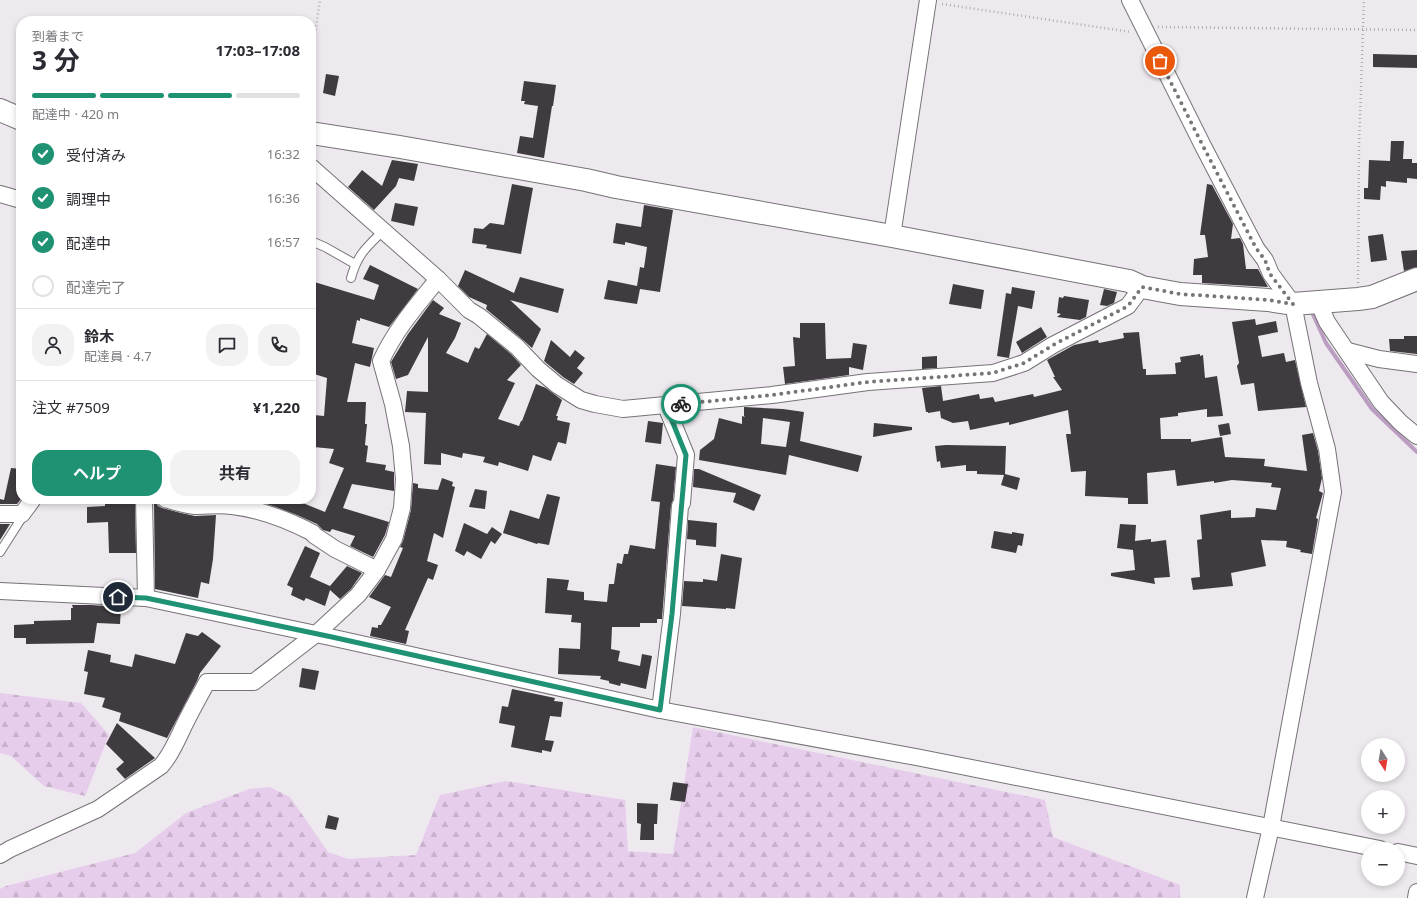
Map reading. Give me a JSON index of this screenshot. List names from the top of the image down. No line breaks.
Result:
{"north":"bottom","page":{"heading":["3 分","到着まで","17:03–17:08"],"panel":["鈴木","配達員 · 4.7","注文 #7509","¥1,220"],"bar":"配達中 · 420 m","list":[["受付済み","16:32"],["調理中","16:36"],["配達中","16:57"],"配達完了"],"buttons":["ヘルプ","共有"],"map_buttons":["+","−"]}}
